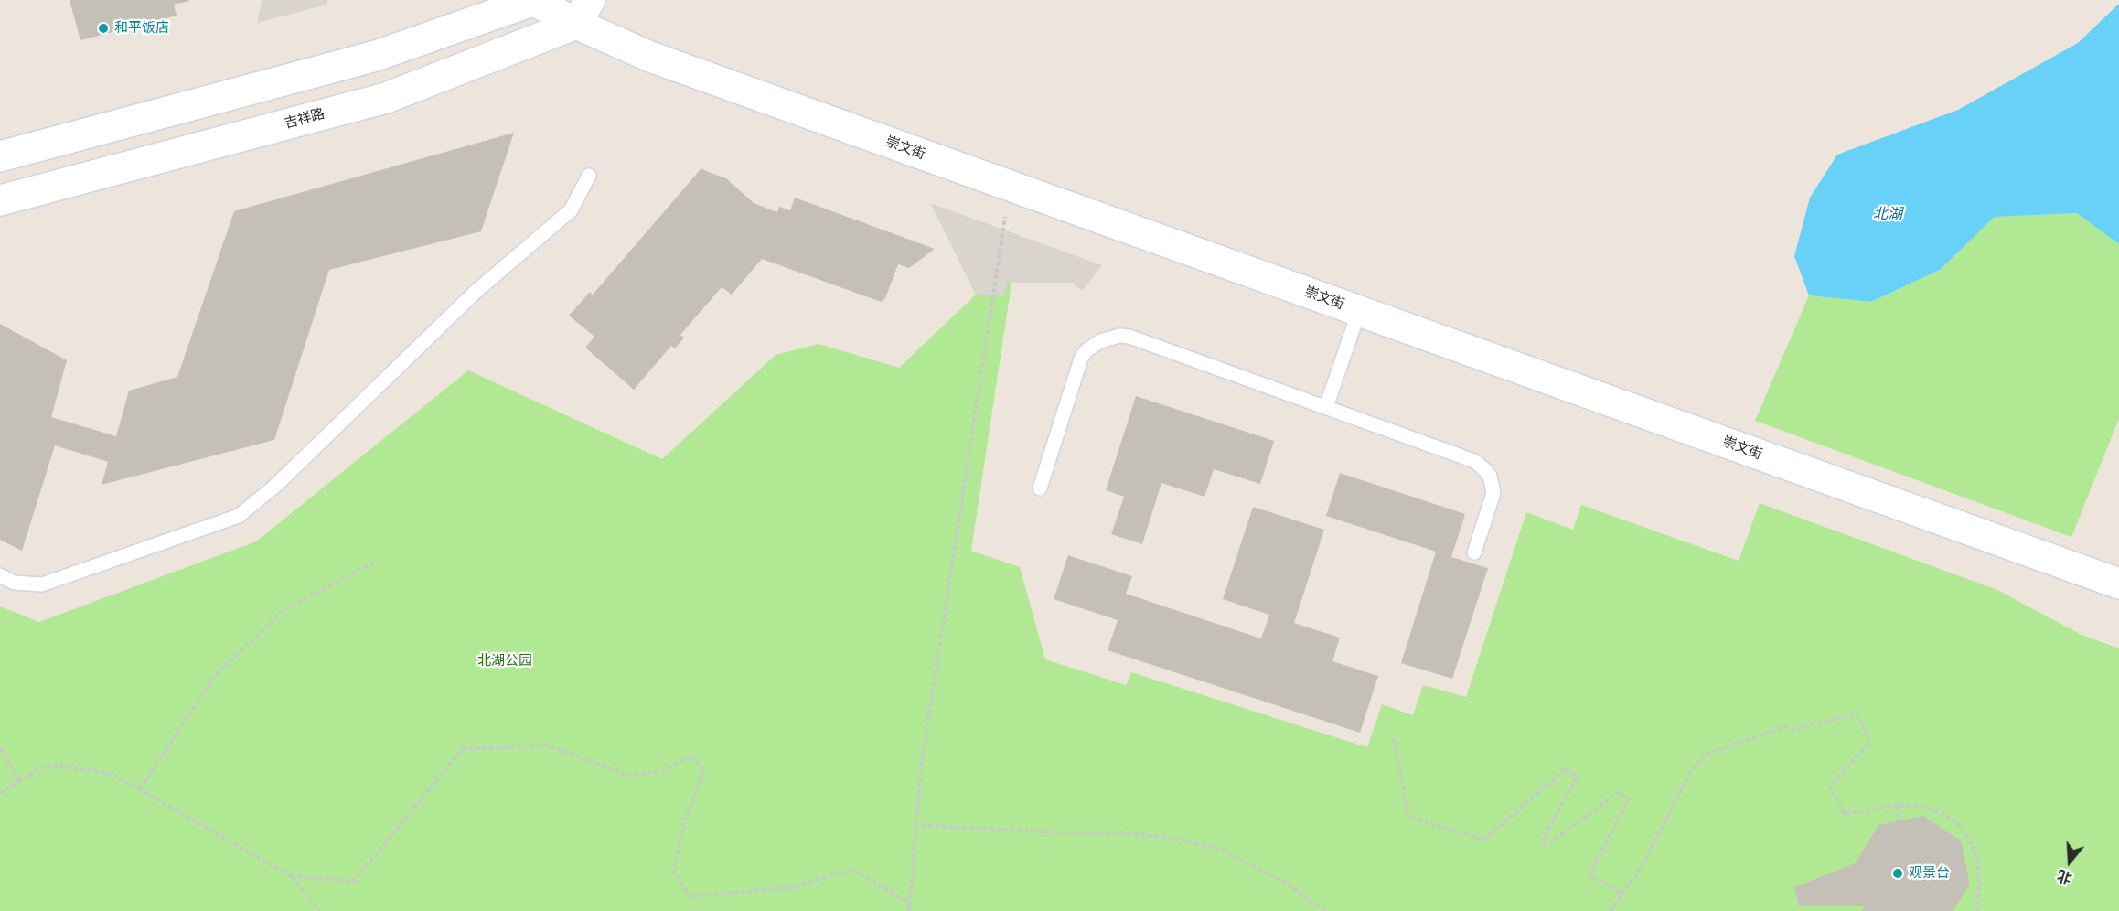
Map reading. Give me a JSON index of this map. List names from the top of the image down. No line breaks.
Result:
{"streets":{"street":["吉祥路","崇文街"]},"crossings":[["吉祥路","崇文街"]],"water":["北湖"],"parks":["北湖公园"],"places":["和平饭店","观景台"],"north":"bottom"}
